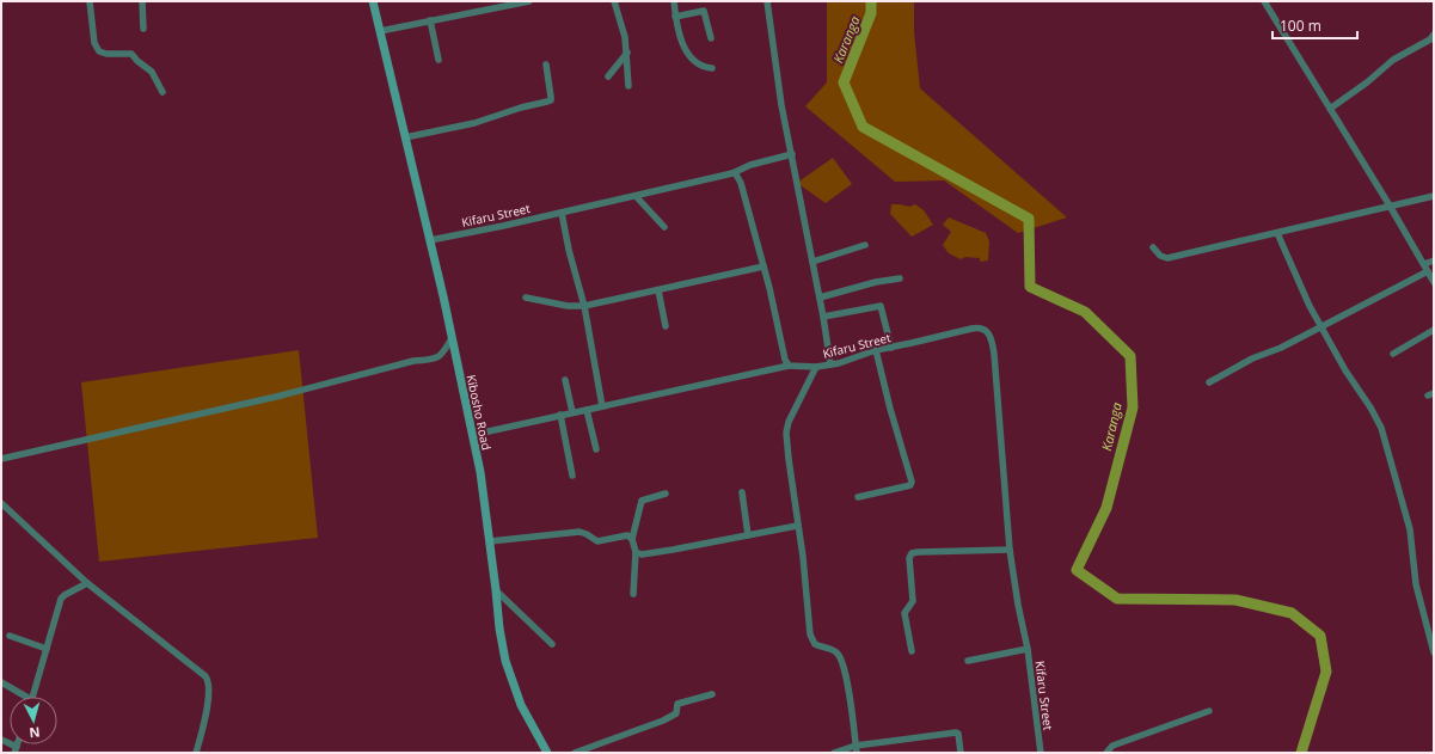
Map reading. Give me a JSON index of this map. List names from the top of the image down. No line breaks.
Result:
{"streets":{"main road":["Kibosho Road"],"street":["Kifaru Street"]},"crossings":[["Kifaru Street","Kibosho Road"]],"water":["Karanga"],"scale_bar":"100 m","north":"bottom"}
